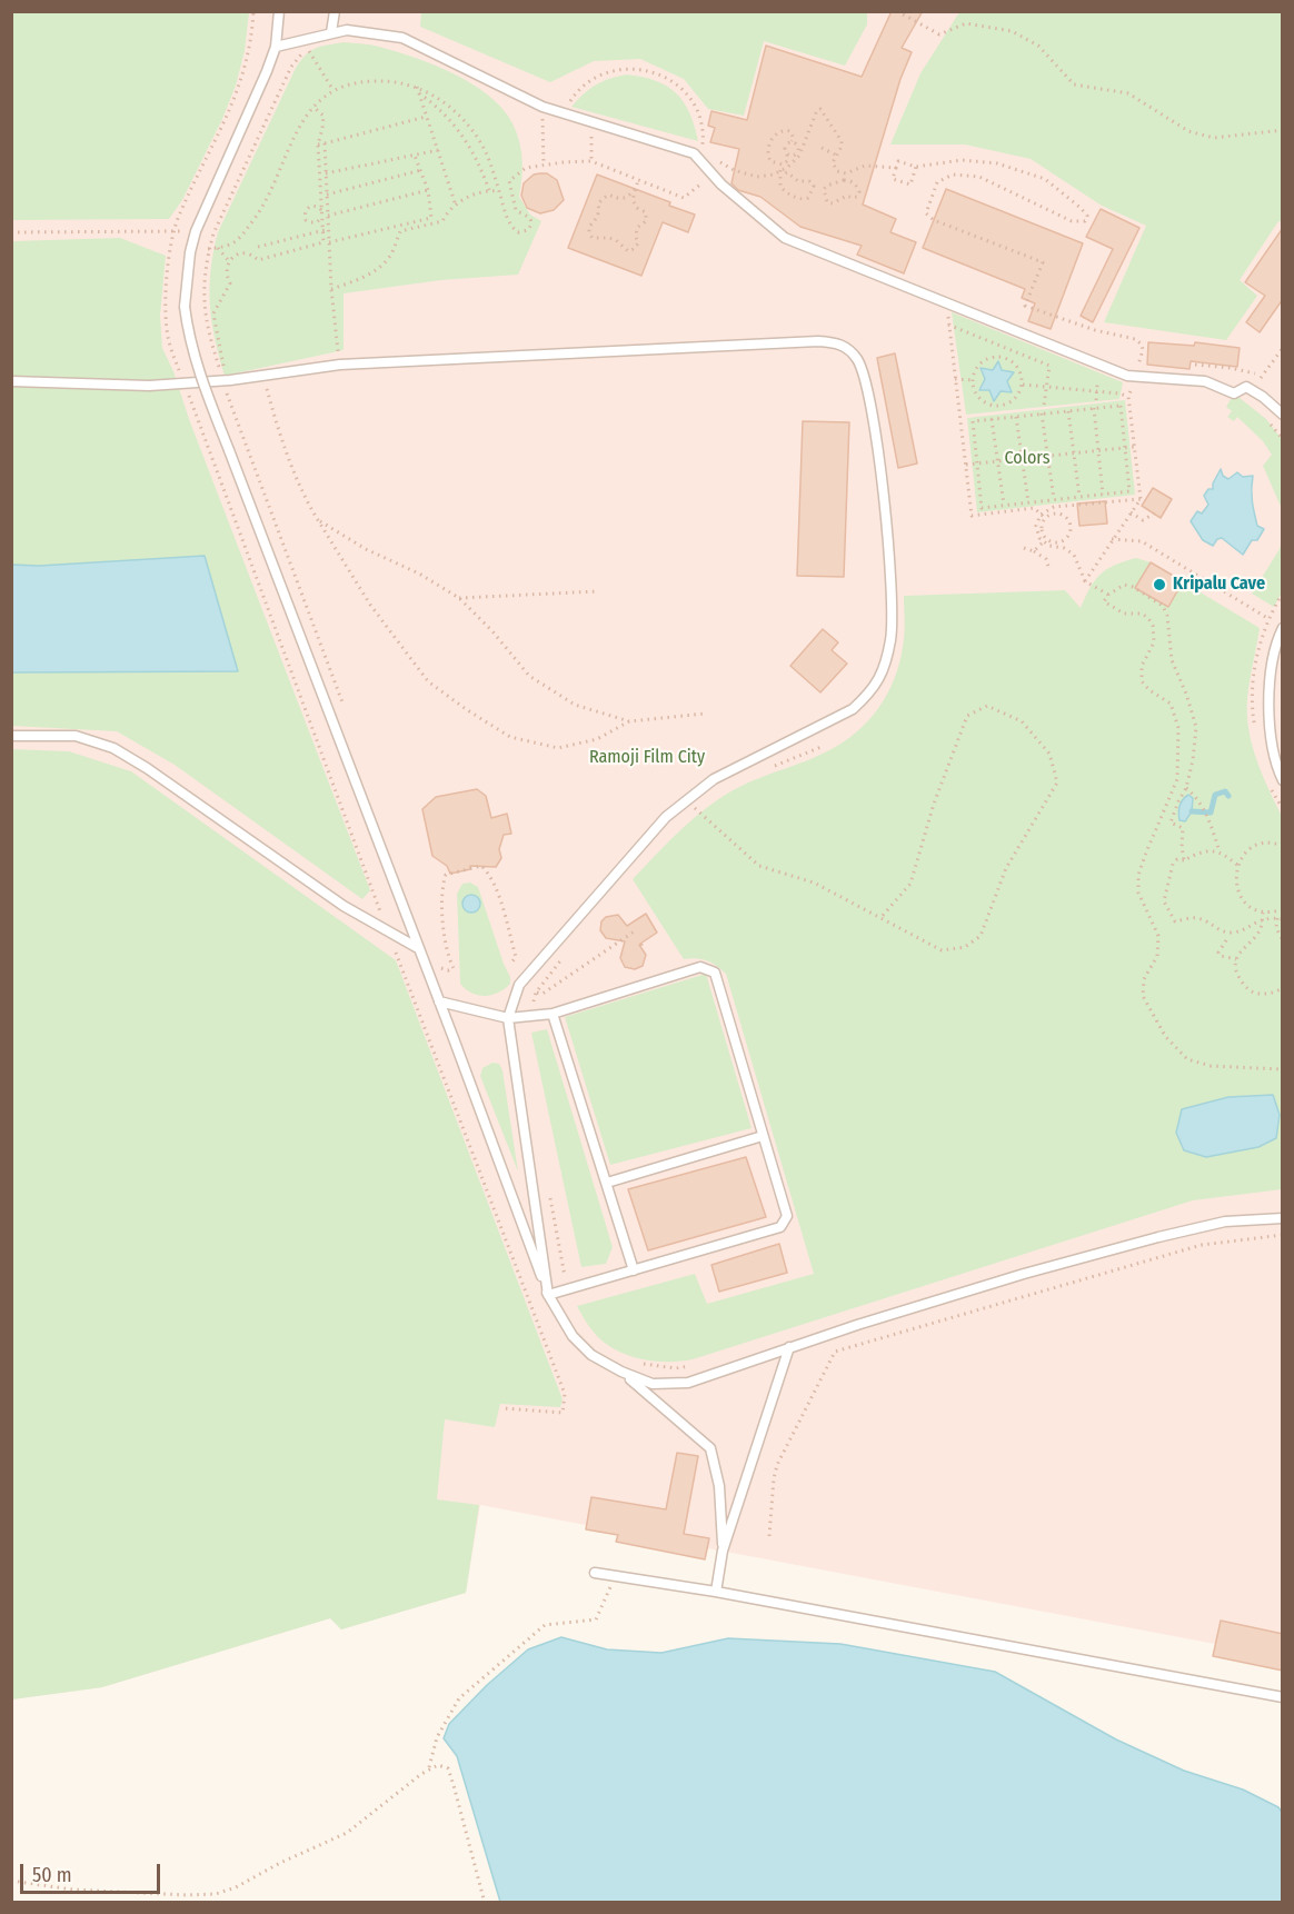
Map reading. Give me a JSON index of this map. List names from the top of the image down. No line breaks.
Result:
{"parks":["Colors","Ramoji Film City"],"places":["Kripalu Cave"],"scale_bar":"50 m"}
